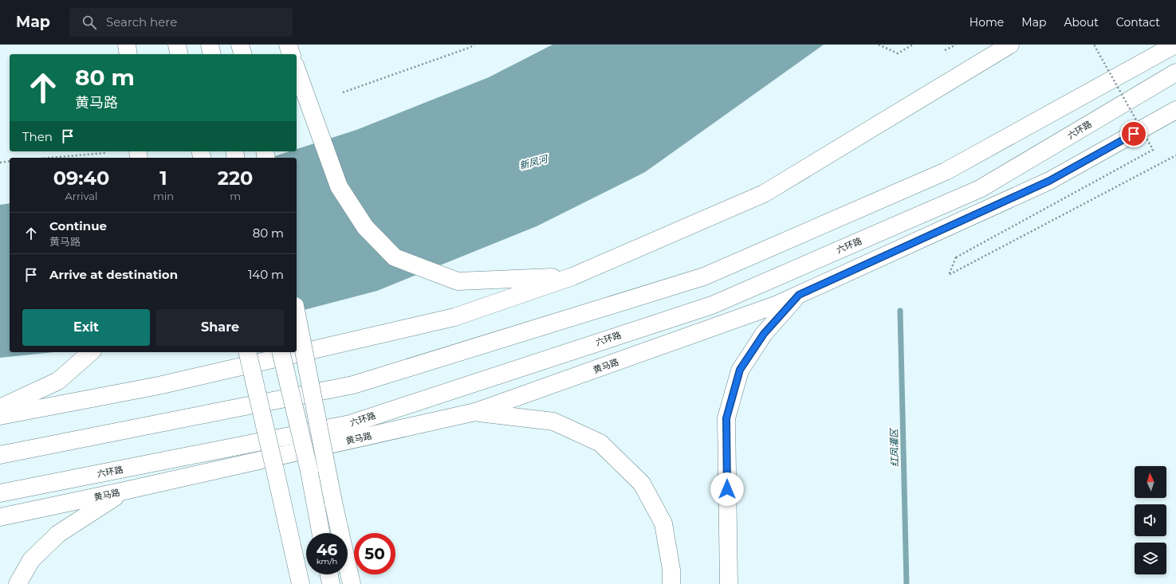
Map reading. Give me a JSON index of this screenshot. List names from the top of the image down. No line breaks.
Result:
{"streets":{"main road":["六环路","黄马路"]},"water":["新凤河","红凤灌区"],"north":"top","page":{"header":"Map","search":"Search here","nav":["Home","Map","About","Contact"],"turn":["80 m","黄马路"],"then":"Then","eta":["09:40","Arrival","1","min","220","m"],"list":[{"name":"Continue","note":"黄马路","value":"80 m"},{"name":"Arrive at destination","value":"140 m"}],"buttons":["Exit","Share"],"speed":"46 km/h","limit":"50"}}
